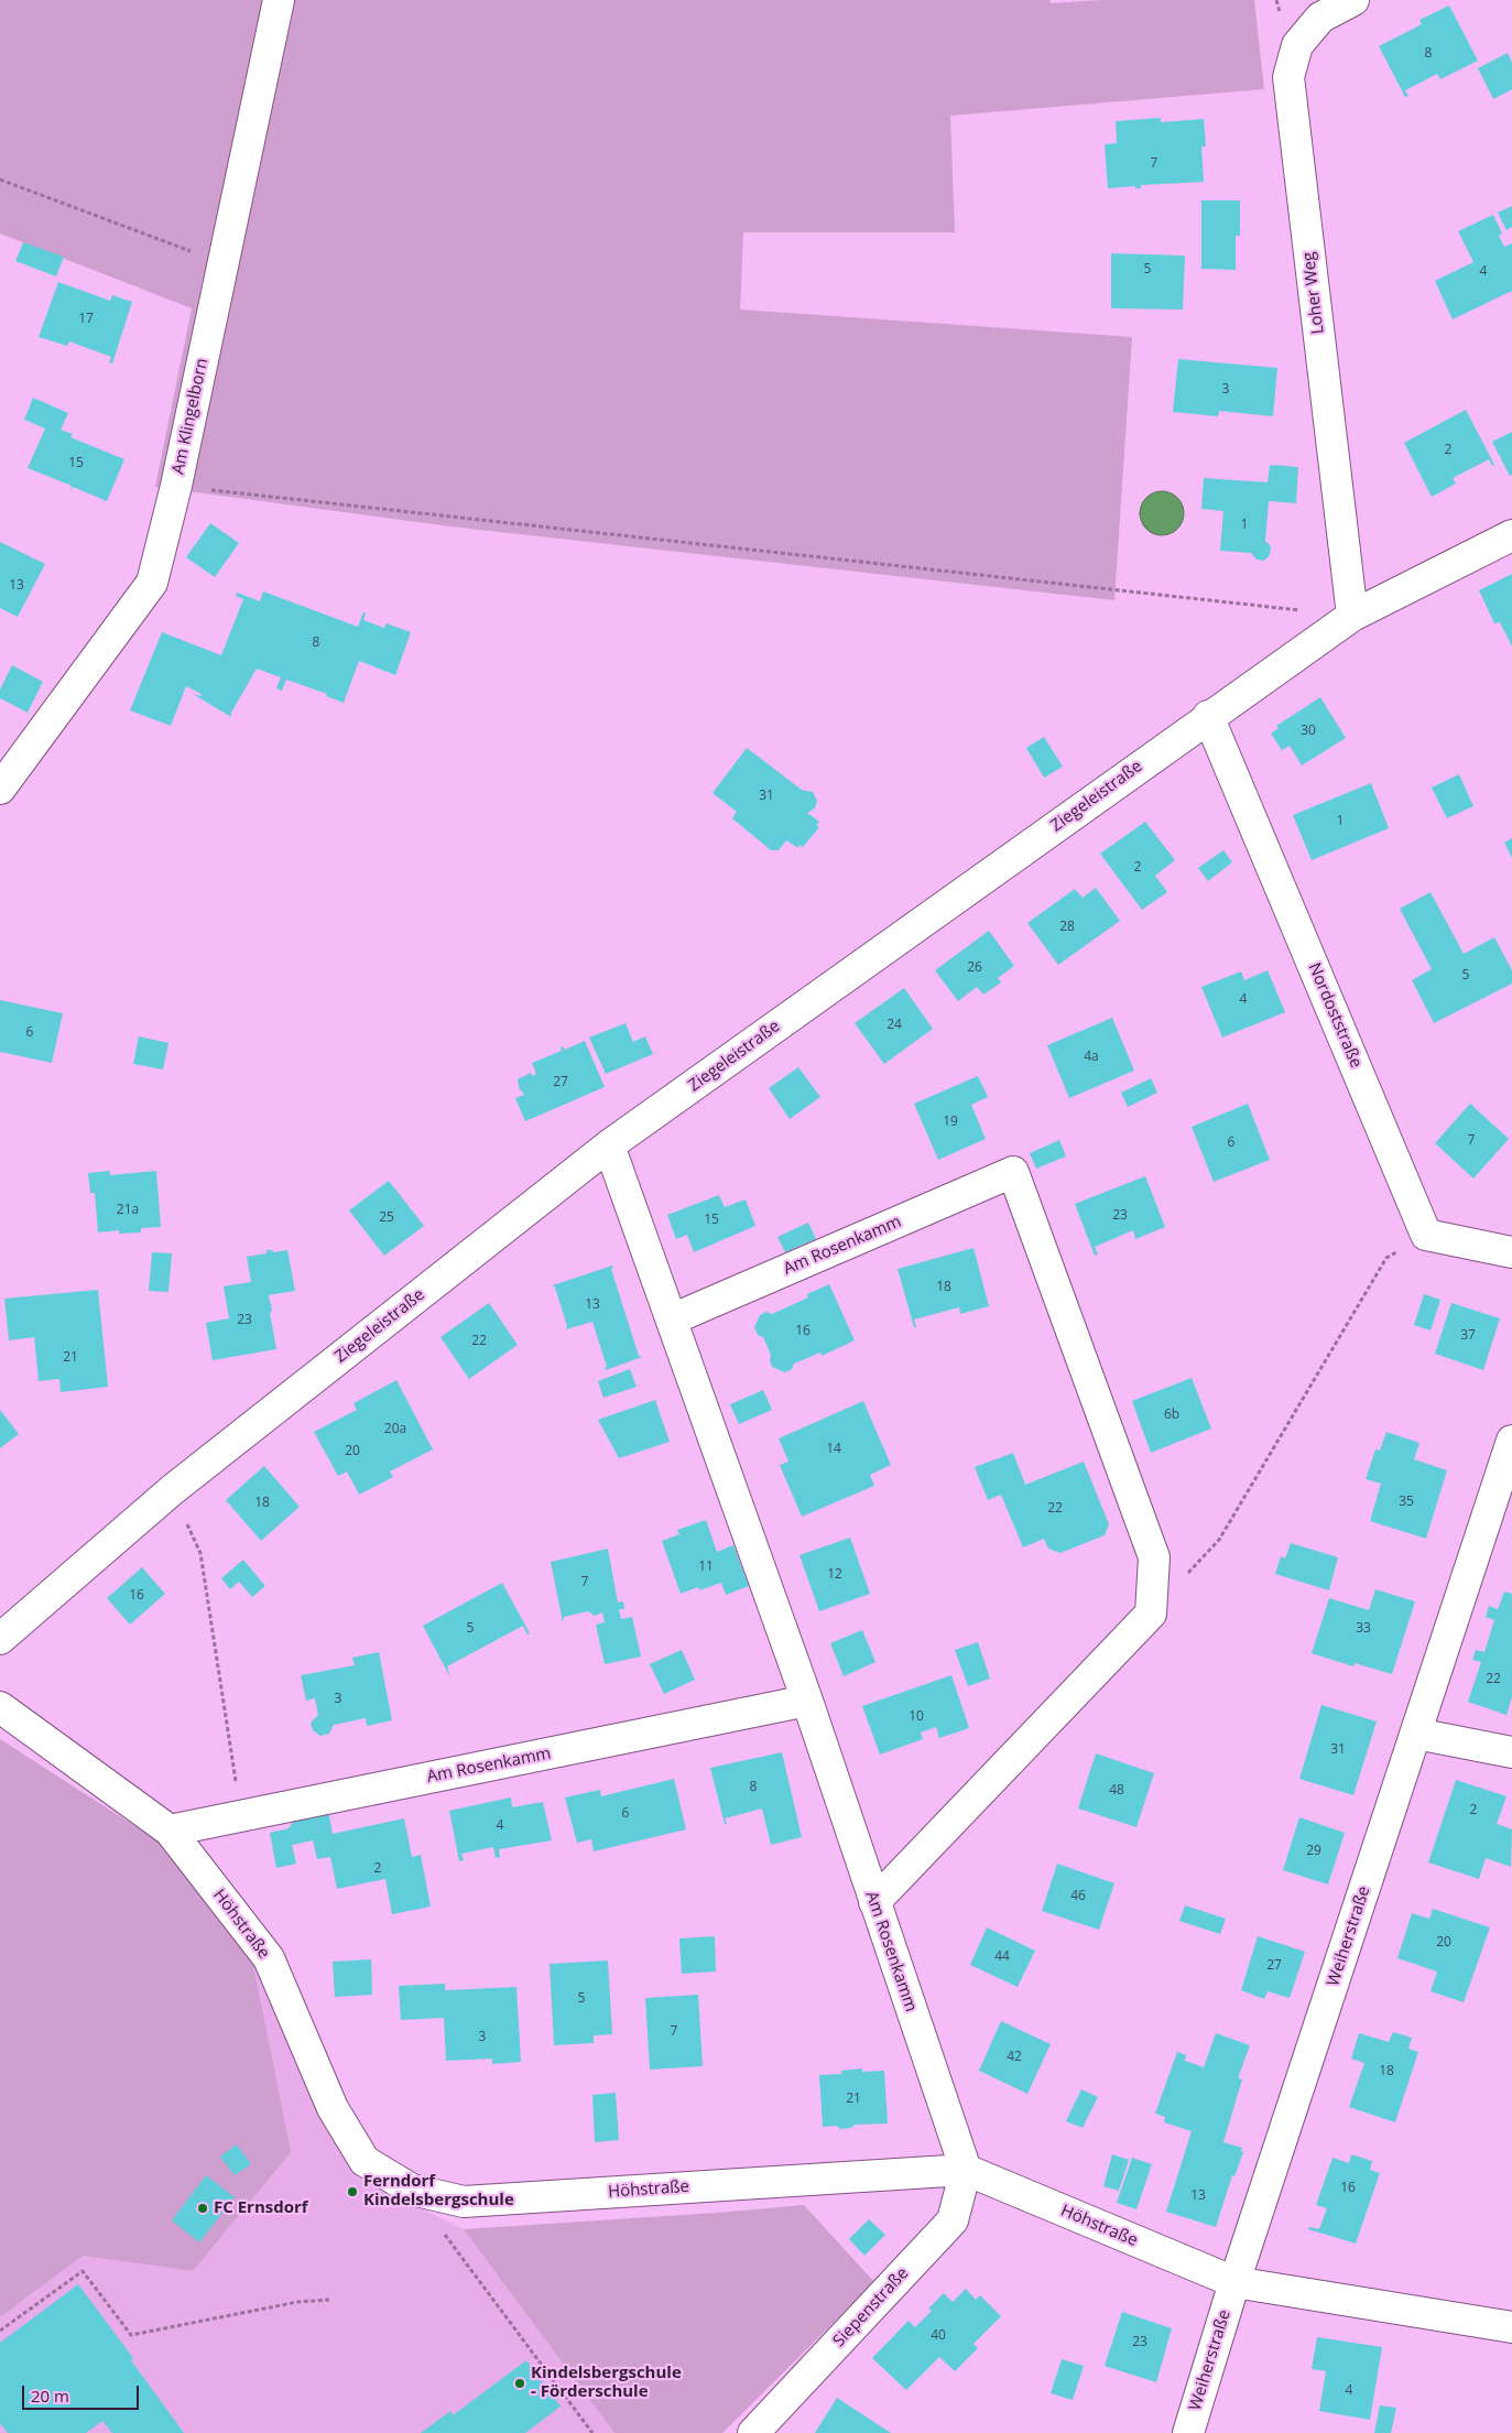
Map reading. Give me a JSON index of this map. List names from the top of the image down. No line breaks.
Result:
{"streets":{"street":["Loher Weg","Am Klingelborn","Ziegeleistraße","Nordoststraße","Am Rosenkamm","Höhstraße","Weiherstraße","Siepenstraße"]},"crossings":[["Loher Weg","Ziegeleistraße"],["Ziegeleistraße","Nordoststraße"],["Ziegeleistraße","Am Rosenkamm"],["Am Rosenkamm","Höhstraße"],["Am Rosenkamm","Siepenstraße"],["Höhstraße","Weiherstraße"],["Höhstraße","Siepenstraße"]],"places":["Ferndorf Kindelsbergschule","FC Ernsdorf","Kindelsbergschule - Förderschule"],"house_numbers":["8","7","5","4","17","3","2","15","1","13","8","30","31","1","2","28","26","5","4","24","6","4a","27","19","7","6","21a","23","25","15","18","13","23","16","37","22","21","6b","20a","14","20","35","18","22","11","12","7","16","5","33","22","3","10","31","8","48","2","6","4","29","2","46","20","44","27","5","7","3","42","18","21","16","13","40","23","4"],"scale_bar":"20 m"}
